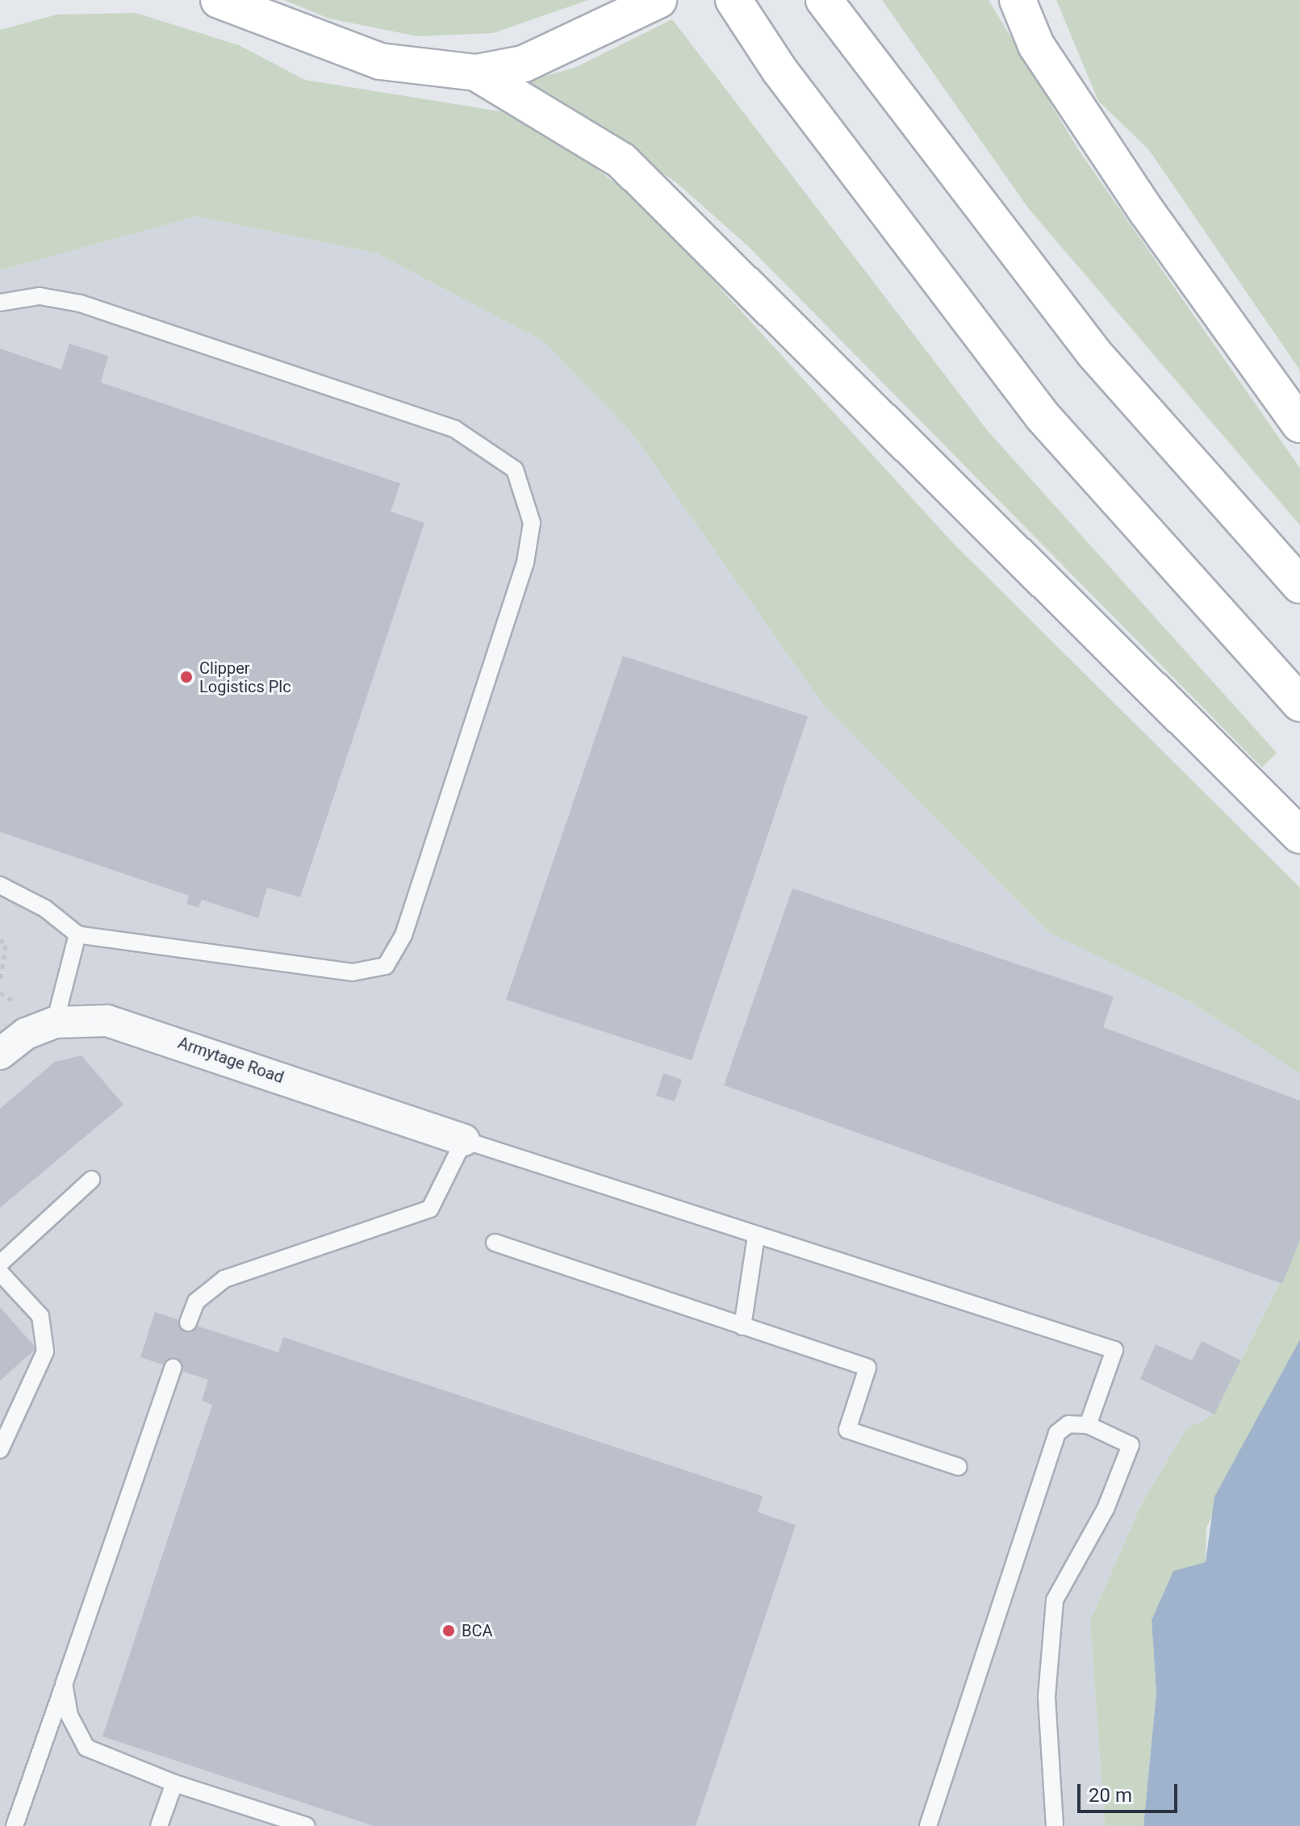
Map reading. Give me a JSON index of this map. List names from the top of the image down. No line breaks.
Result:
{"streets":{"street":["Armytage Road"]},"places":["Clipper Logistics Plc","BCA"],"scale_bar":"20 m"}
